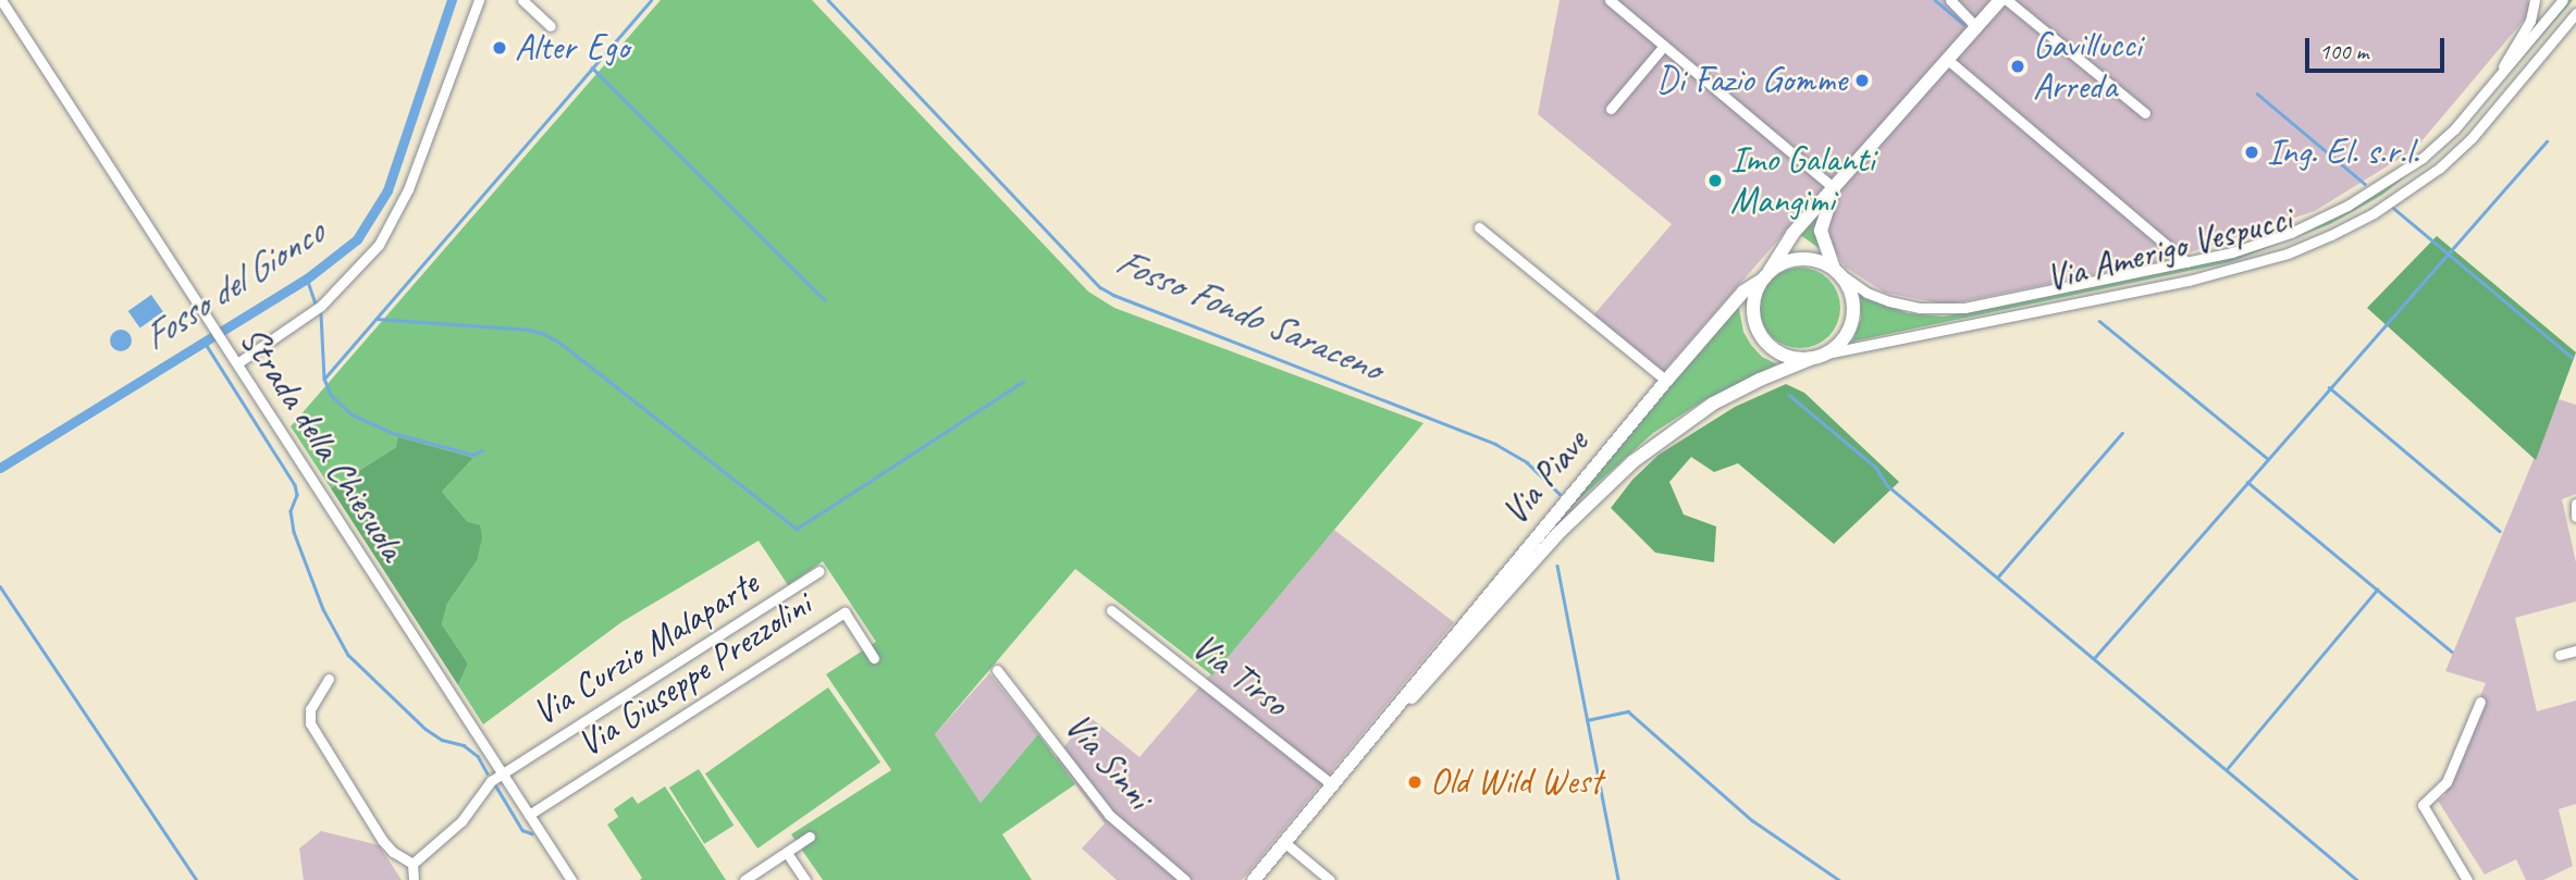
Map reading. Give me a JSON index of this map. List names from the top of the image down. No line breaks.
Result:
{"streets":{"main road":["Via Piave"],"street":["Via Amerigo Vespucci","Strada della Chiesuola","Via Curzio Malaparte","Via Giuseppe Prezzolini","Via Tirso","Via Sinni"]},"crossings":[["Via Amerigo Vespucci","Via Piave"],["Strada della Chiesuola","Via Curzio Malaparte"],["Strada della Chiesuola","Via Giuseppe Prezzolini"],["Via Piave","Via Tirso"]],"water":["Fosso del Gionco","Fosso Fondo Saraceno"],"places":["Alter Ego","Gavillucci Arreda","Di Fazio Gomme","Ing. El. s.r.l.","Imo Galanti Mangimi","Old Wild West"],"scale_bar":"100 m"}
